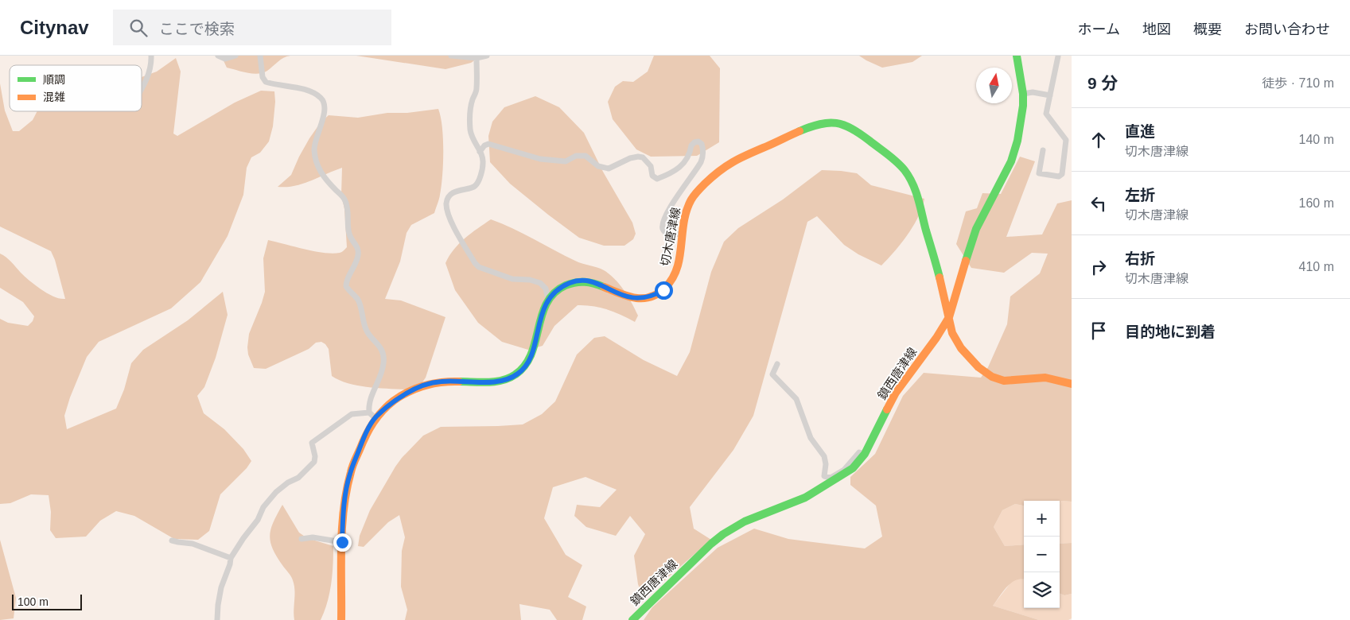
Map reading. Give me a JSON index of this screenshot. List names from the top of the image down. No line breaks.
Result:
{"streets":{"main road":["切木唐津線","鎮西唐津線"]},"crossings":[["切木唐津線","鎮西唐津線"]],"legend":["順調","混雑"],"scale_bar":"100 m","north":"top","page":{"header":"Citynav","search":"ここで検索","nav":["ホーム","地図","概要","お問い合わせ"],"heading":["9 分","徒歩 · 710 m"],"list":[["直進","切木唐津線","140 m"],["左折","切木唐津線","160 m"],["右折","切木唐津線","410 m"],"目的地に到着"],"map_buttons":["+","−"],"scale":"100 m"}}
